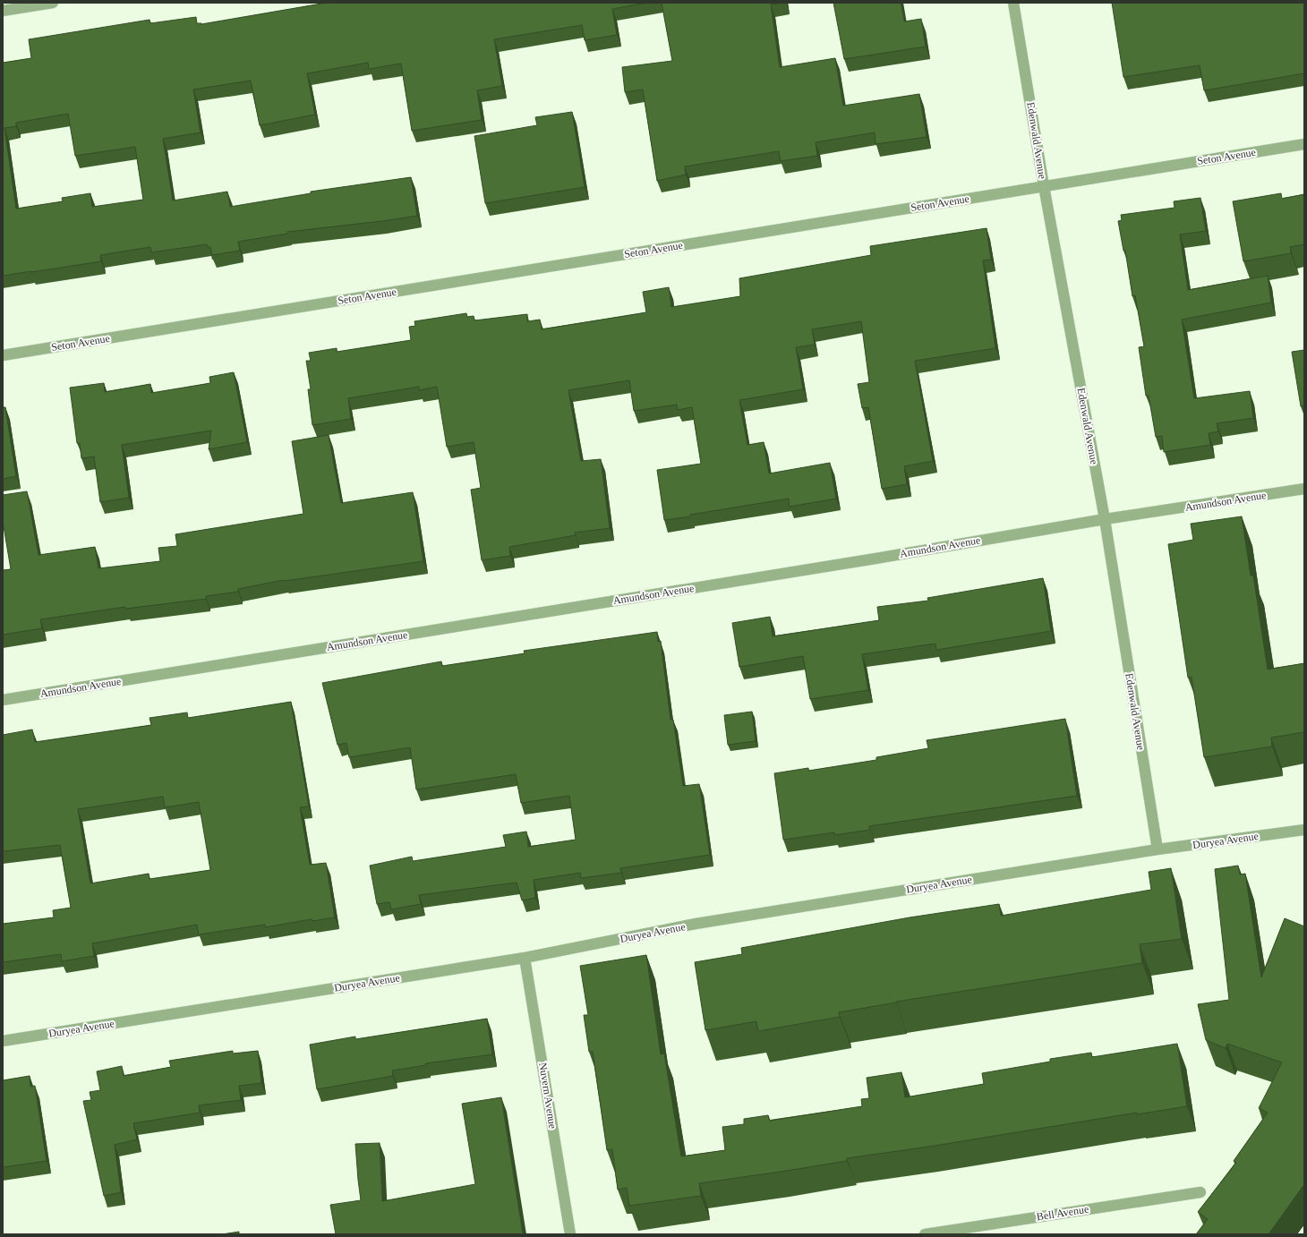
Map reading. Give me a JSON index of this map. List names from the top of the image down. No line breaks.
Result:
{"streets":{"street":["Edenwald Avenue","Seton Avenue","Amundson Avenue","Duryea Avenue","Nuvern Avenue","Bell Avenue"]},"crossings":[["Edenwald Avenue","Seton Avenue"],["Edenwald Avenue","Amundson Avenue"],["Edenwald Avenue","Duryea Avenue"],["Duryea Avenue","Nuvern Avenue"]]}
